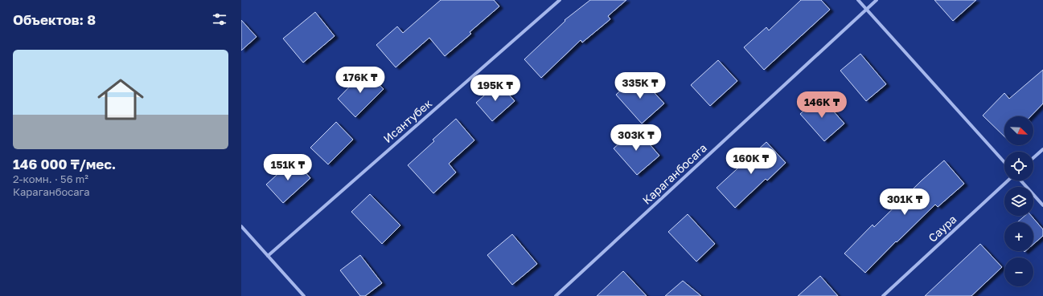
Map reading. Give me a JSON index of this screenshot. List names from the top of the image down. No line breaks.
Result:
{"streets":{"street":["Исантубек","Караганбосага","Саура"]},"north":"bottom right","page":{"heading":"Объектов: 8","list":[{"name":"146 000 ₸/мес.","note":"2-комн. · 56 m² · Караганбосага"}],"price":["176K ₸","335K ₸","195K ₸","146K ₸","303K ₸","160K ₸","151K ₸","301K ₸"],"map_buttons":["+","−"]}}
